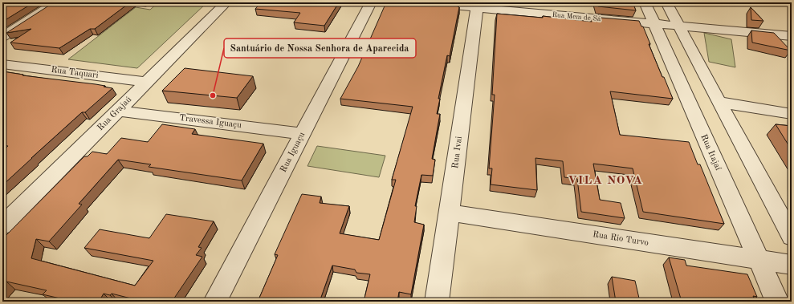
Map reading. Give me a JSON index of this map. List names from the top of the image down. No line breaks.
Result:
{"streets":{"street":["Rua Mem de Sá","Rua Taquari","Rua Grajaú","Travessa Iguaçu","Rua Iguaçu","Rua Ivai","Rua Itajaí","Rua Rio Turvo"]},"crossings":[["Rua Mem de Sá","Rua Ivai"],["Rua Mem de Sá","Rua Itajaí"],["Rua Taquari","Rua Grajaú"],["Rua Grajaú","Travessa Iguaçu"],["Travessa Iguaçu","Rua Iguaçu"],["Rua Ivai","Rua Rio Turvo"],["Rua Itajaí","Rua Rio Turvo"]],"districts":["VILA NOVA"],"places":["Santuário de Nossa Senhora de Aparecida"]}
